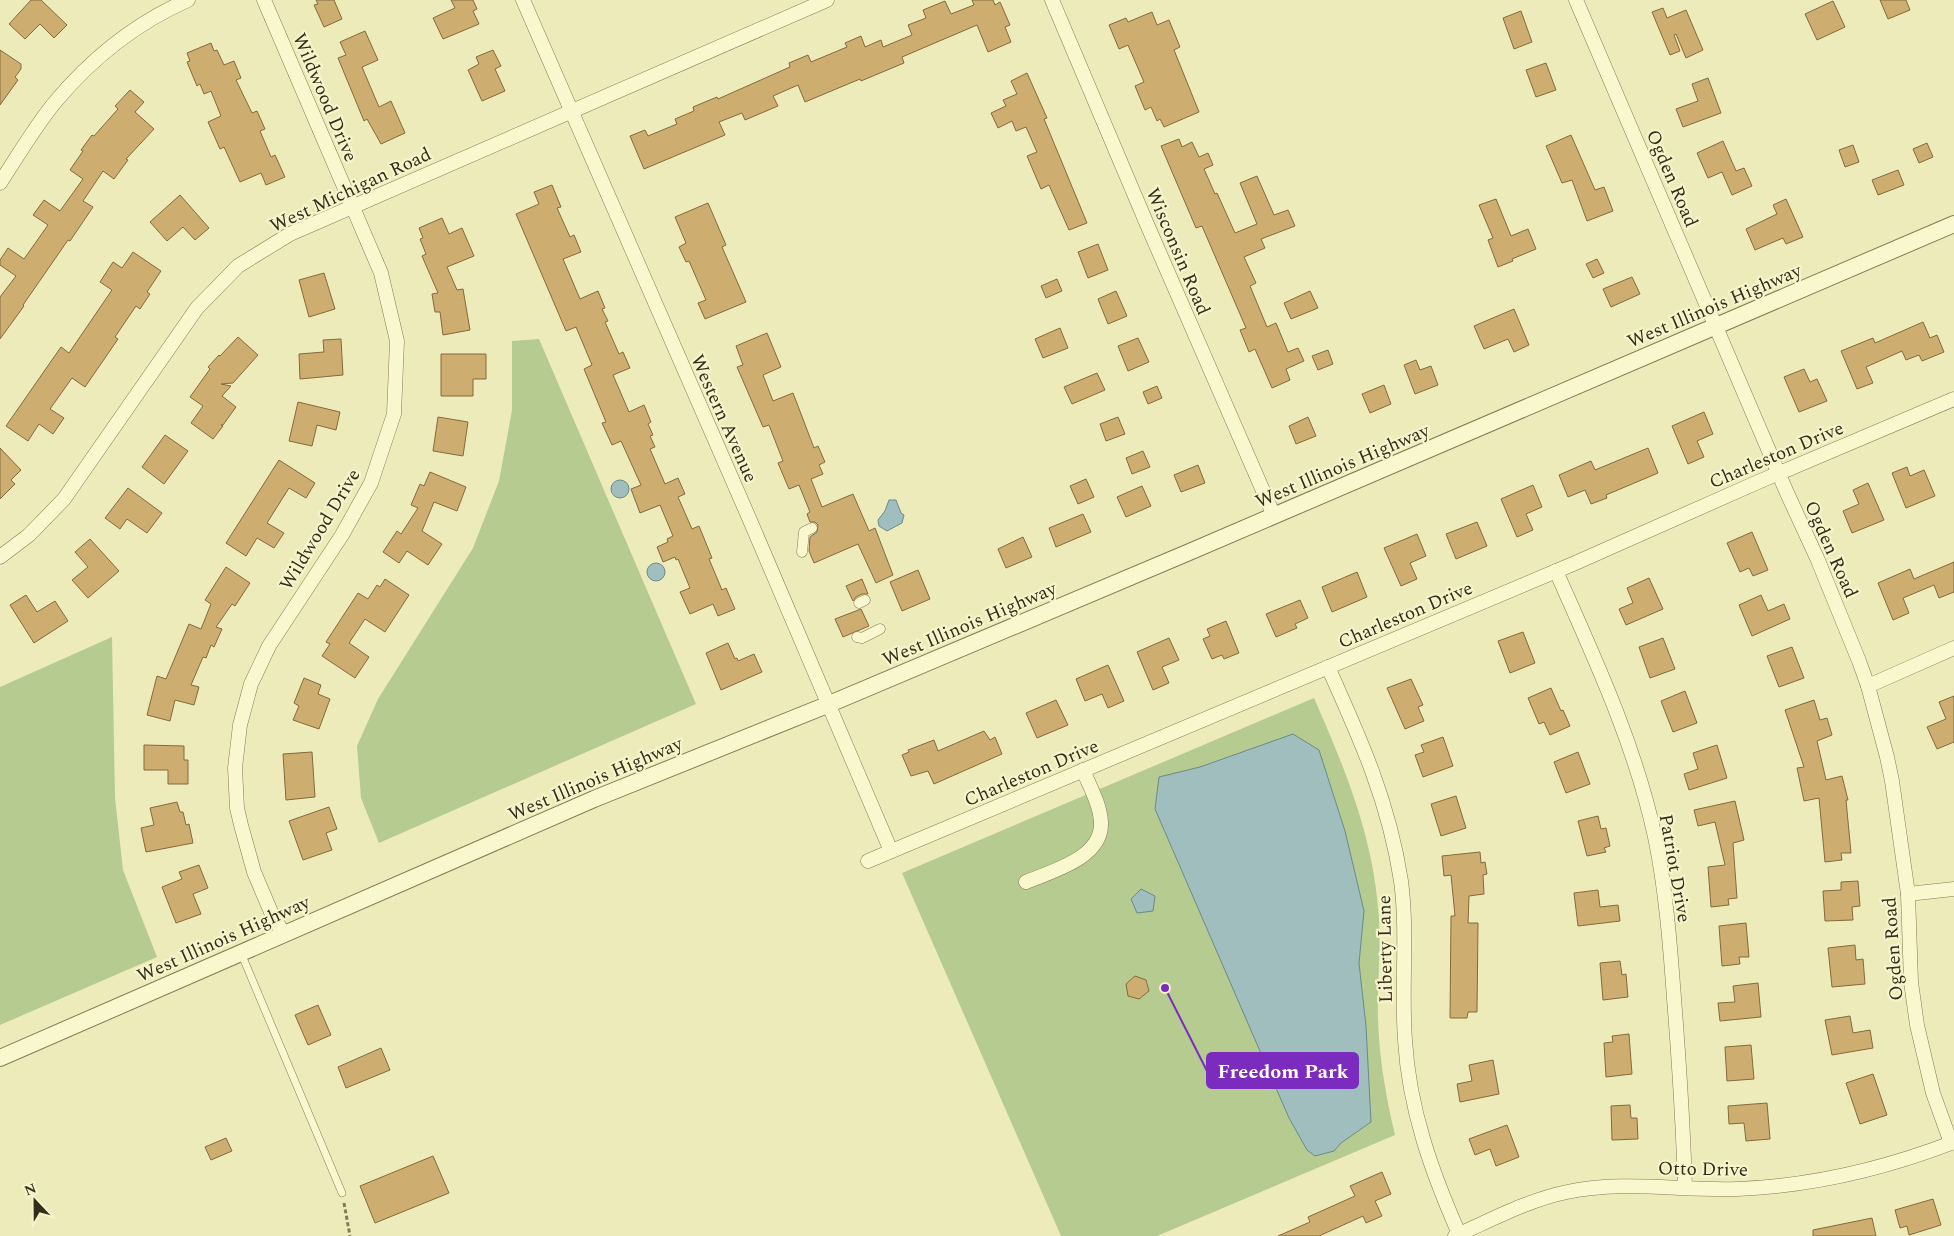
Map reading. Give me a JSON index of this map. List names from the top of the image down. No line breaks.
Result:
{"streets":{"street":["Wildwood Drive","Ogden Road","West Michigan Road","Wisconsin Road","West Illinois Highway","Western Avenue","Charleston Drive","Patriot Drive","Liberty Lane","Otto Drive"]},"crossings":[["Wildwood Drive","West Michigan Road"],["Wildwood Drive","West Illinois Highway"],["Ogden Road","West Illinois Highway"],["Ogden Road","Charleston Drive"],["Ogden Road","Otto Drive"],["West Michigan Road","Western Avenue"],["Wisconsin Road","West Illinois Highway"],["West Illinois Highway","Western Avenue"],["Western Avenue","Charleston Drive"],["Charleston Drive","Patriot Drive"],["Charleston Drive","Liberty Lane"],["Patriot Drive","Otto Drive"],["Liberty Lane","Otto Drive"]],"places":["Freedom Park"],"north":"top"}
